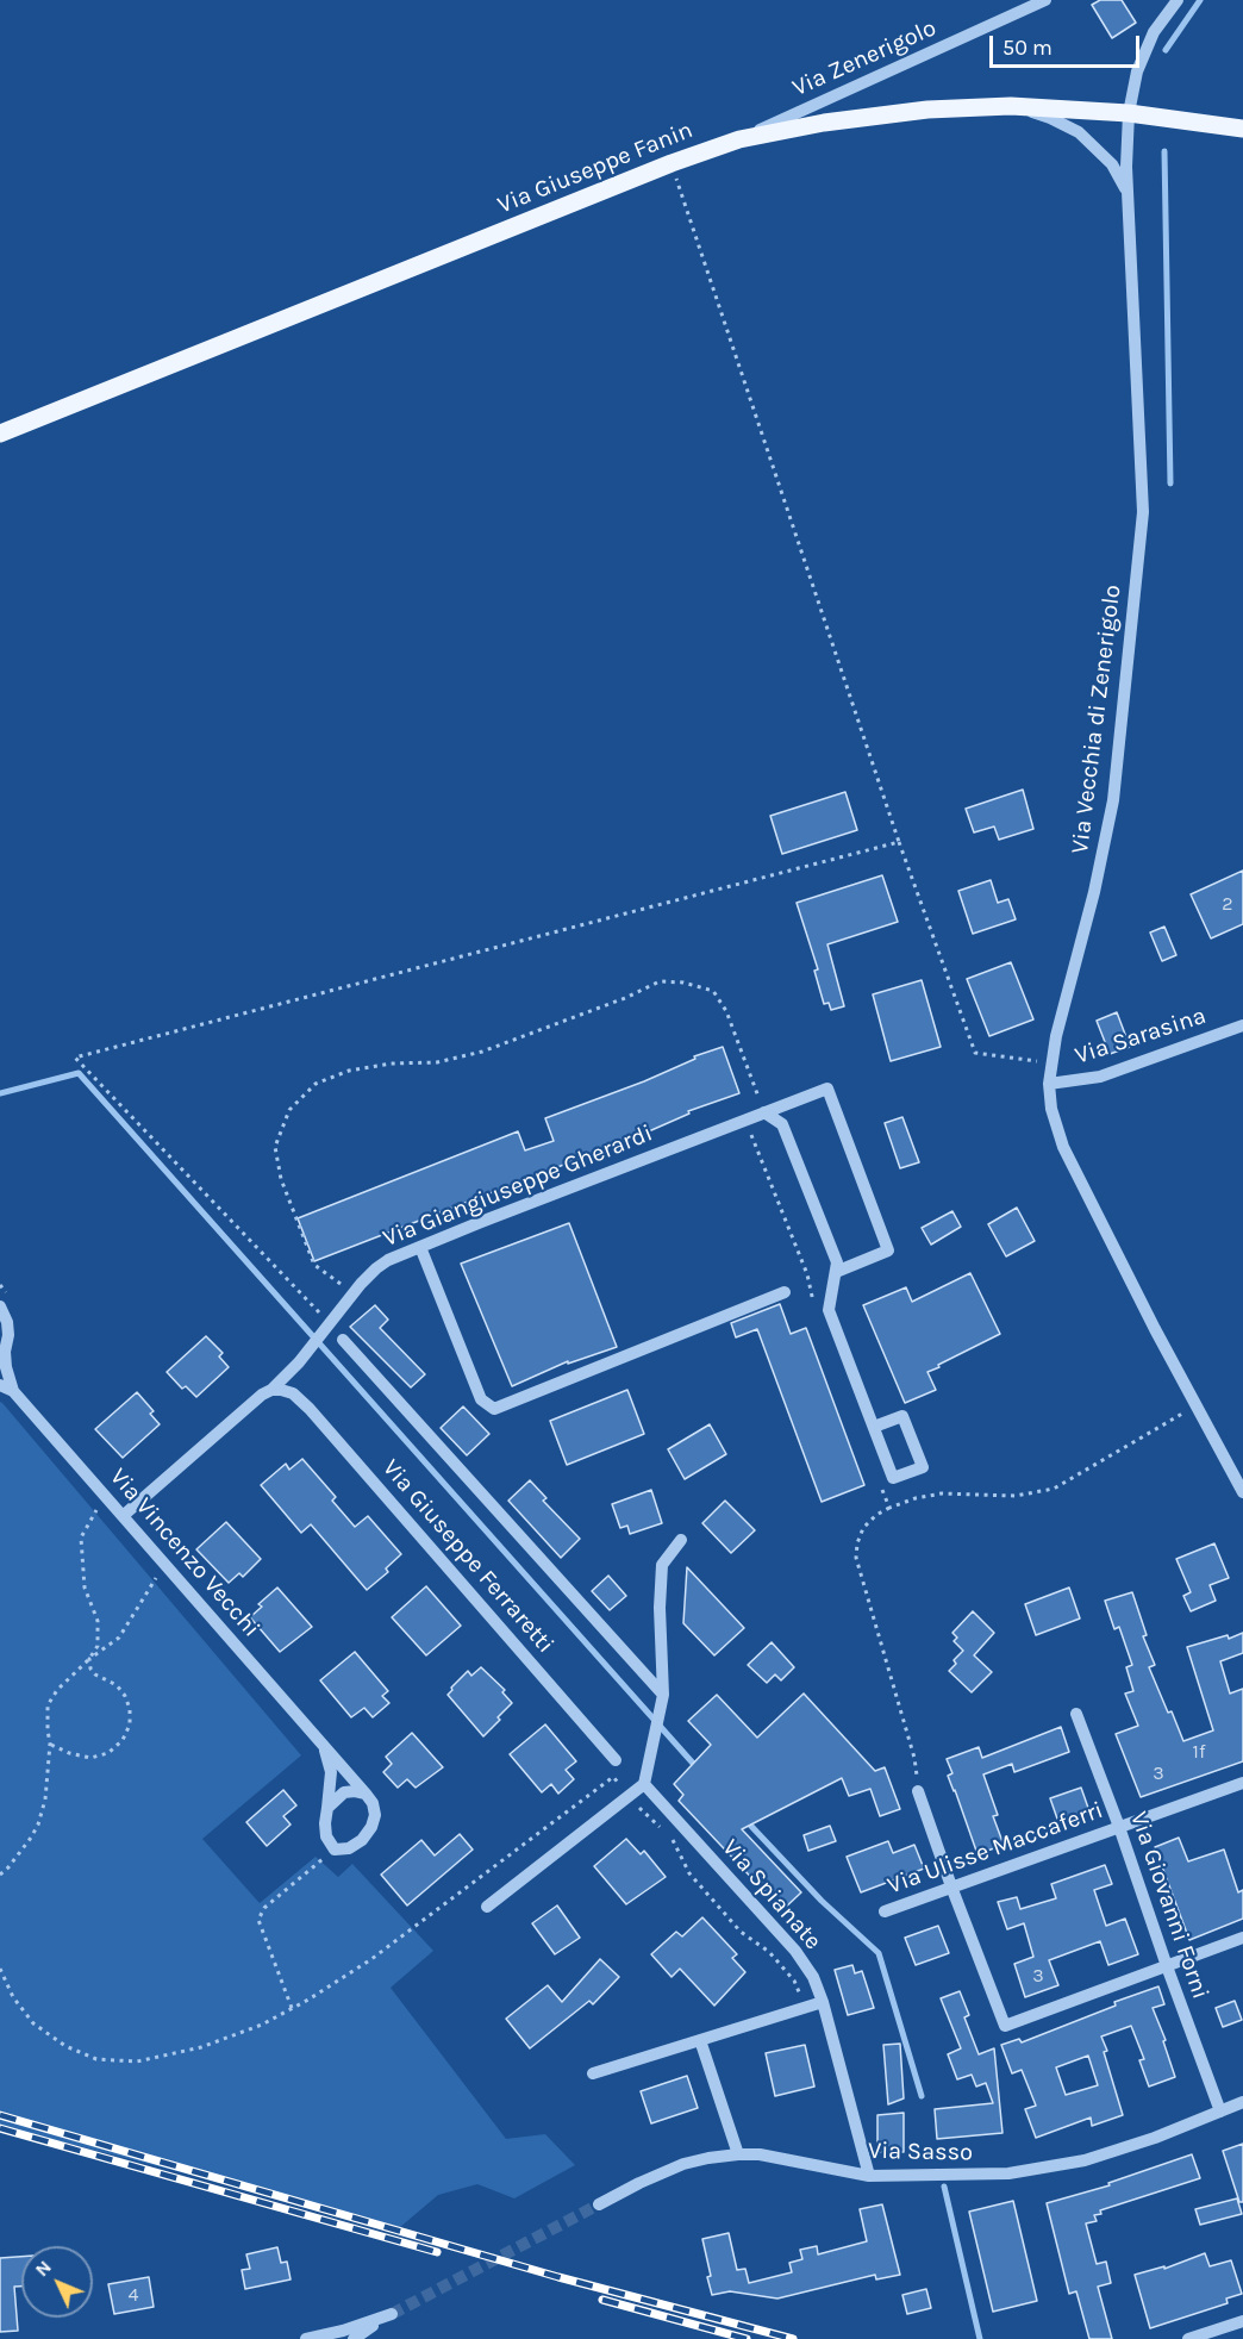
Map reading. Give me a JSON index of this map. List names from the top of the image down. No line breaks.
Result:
{"streets":{"main road":["Via Giuseppe Fanin"],"street":["Via Zenerigolo","Via Vecchia di Zenerigolo","Via Sarasina","Via Giangiuseppe Gherardi","Via Vincenzo Vecchi","Via Giuseppe Ferraretti","Via Ulisse Maccaferri","Via Spianate","Via Giovanni Forni","Via Sasso"]},"crossings":[["Via Zenerigolo","Via Giuseppe Fanin"],["Via Giuseppe Fanin","Via Vecchia di Zenerigolo"],["Via Vecchia di Zenerigolo","Via Sarasina"],["Via Giangiuseppe Gherardi","Via Vincenzo Vecchi"],["Via Giangiuseppe Gherardi","Via Giuseppe Ferraretti"],["Via Ulisse Maccaferri","Via Giovanni Forni"],["Via Spianate","Via Sasso"],["Via Giovanni Forni","Via Sasso"]],"house_numbers":["2","1f","3","3","4"],"scale_bar":"50 m","north":"top left"}
